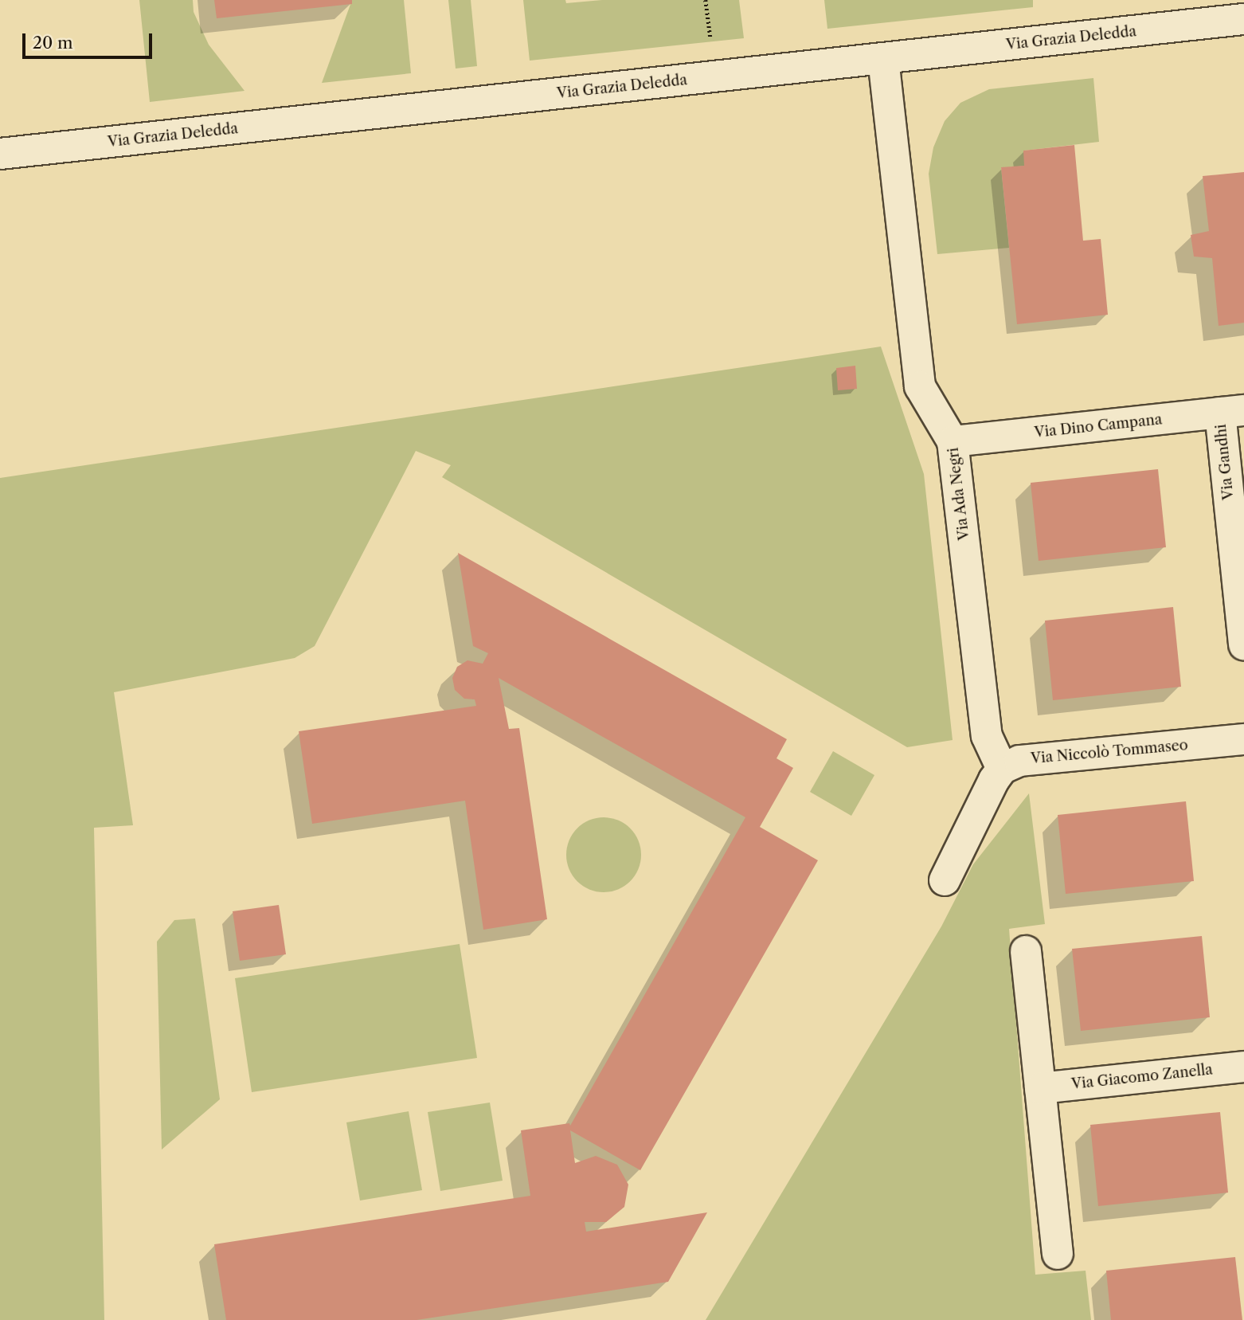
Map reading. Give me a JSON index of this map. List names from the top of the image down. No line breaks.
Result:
{"streets":{"street":["Via Grazia Deledda","Via Dino Campana","Via Gandhi","Via Ada Negri","Via Niccolò Tommaseo","Via Giacomo Zanella"]},"crossings":[["Via Grazia Deledda","Via Ada Negri"],["Via Dino Campana","Via Gandhi"],["Via Dino Campana","Via Ada Negri"],["Via Ada Negri","Via Niccolò Tommaseo"]],"scale_bar":"20 m"}
